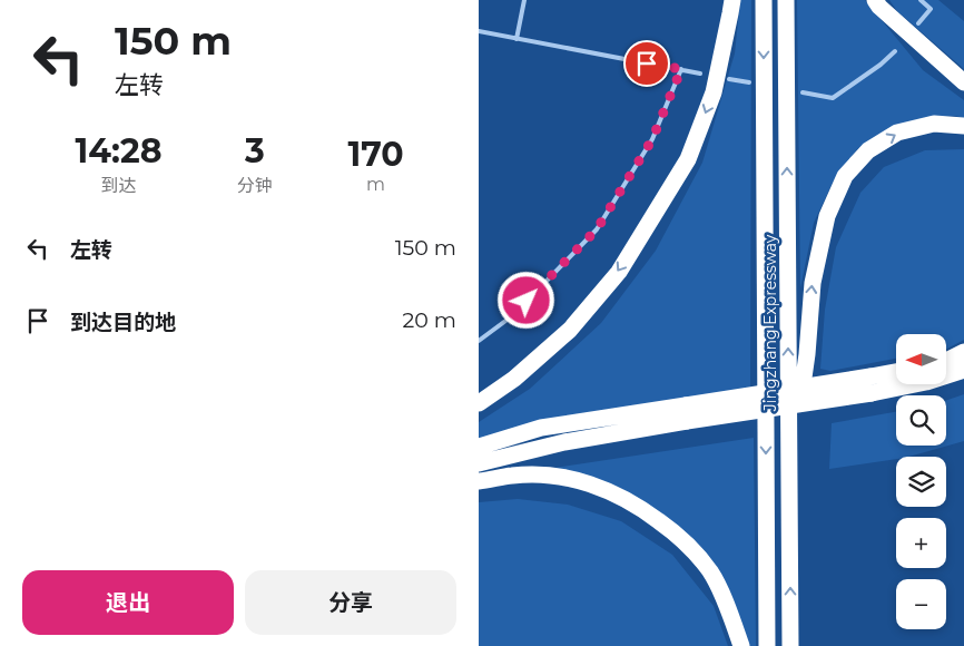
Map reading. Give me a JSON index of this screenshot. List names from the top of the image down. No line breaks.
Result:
{"streets":{"highway":["Jingzhang Expressway"]},"north":"left","page":{"turn":["150 m","左转"],"eta":["14:28","到达","3","分钟","170","m"],"list":[{"name":"左转","value":"150 m"},{"name":"到达目的地","value":"20 m"}],"map_buttons":["+","−"],"buttons":["退出","分享"]}}
